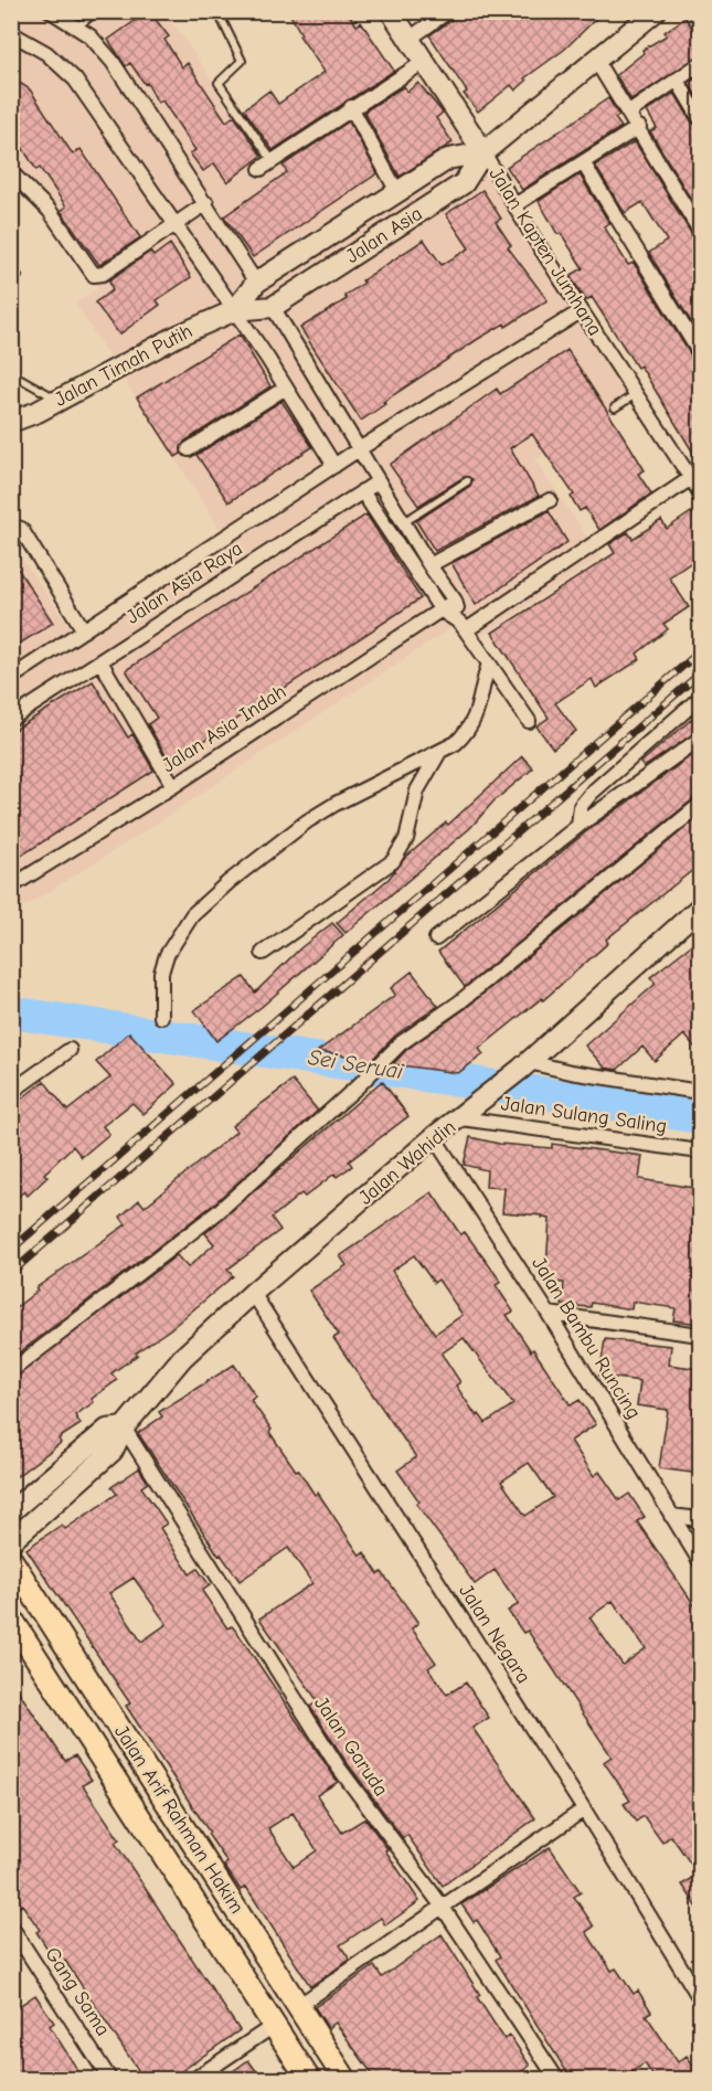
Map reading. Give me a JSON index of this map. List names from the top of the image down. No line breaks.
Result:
{"streets":{"main road":["Jalan Arif Rahman Hakim"],"street":["Jalan Asia","Jalan Kapten Jumhana","Jalan Timah Putih","Jalan Asia Raya","Jalan Asia Indah","Jalan Sulang Saling","Jalan Wahidin","Jalan Bambu Runcing","Jalan Negara","Jalan Garuda","Gang Sama"]},"crossings":[["Jalan Asia","Jalan Kapten Jumhana"],["Jalan Asia","Jalan Timah Putih"],["Jalan Kapten Jumhana","Jalan Asia Raya"],["Jalan Sulang Saling","Jalan Wahidin"],["Jalan Wahidin","Jalan Bambu Runcing"],["Jalan Wahidin","Jalan Negara"],["Jalan Wahidin","Jalan Garuda"]],"water":["Sei Seruai"]}
